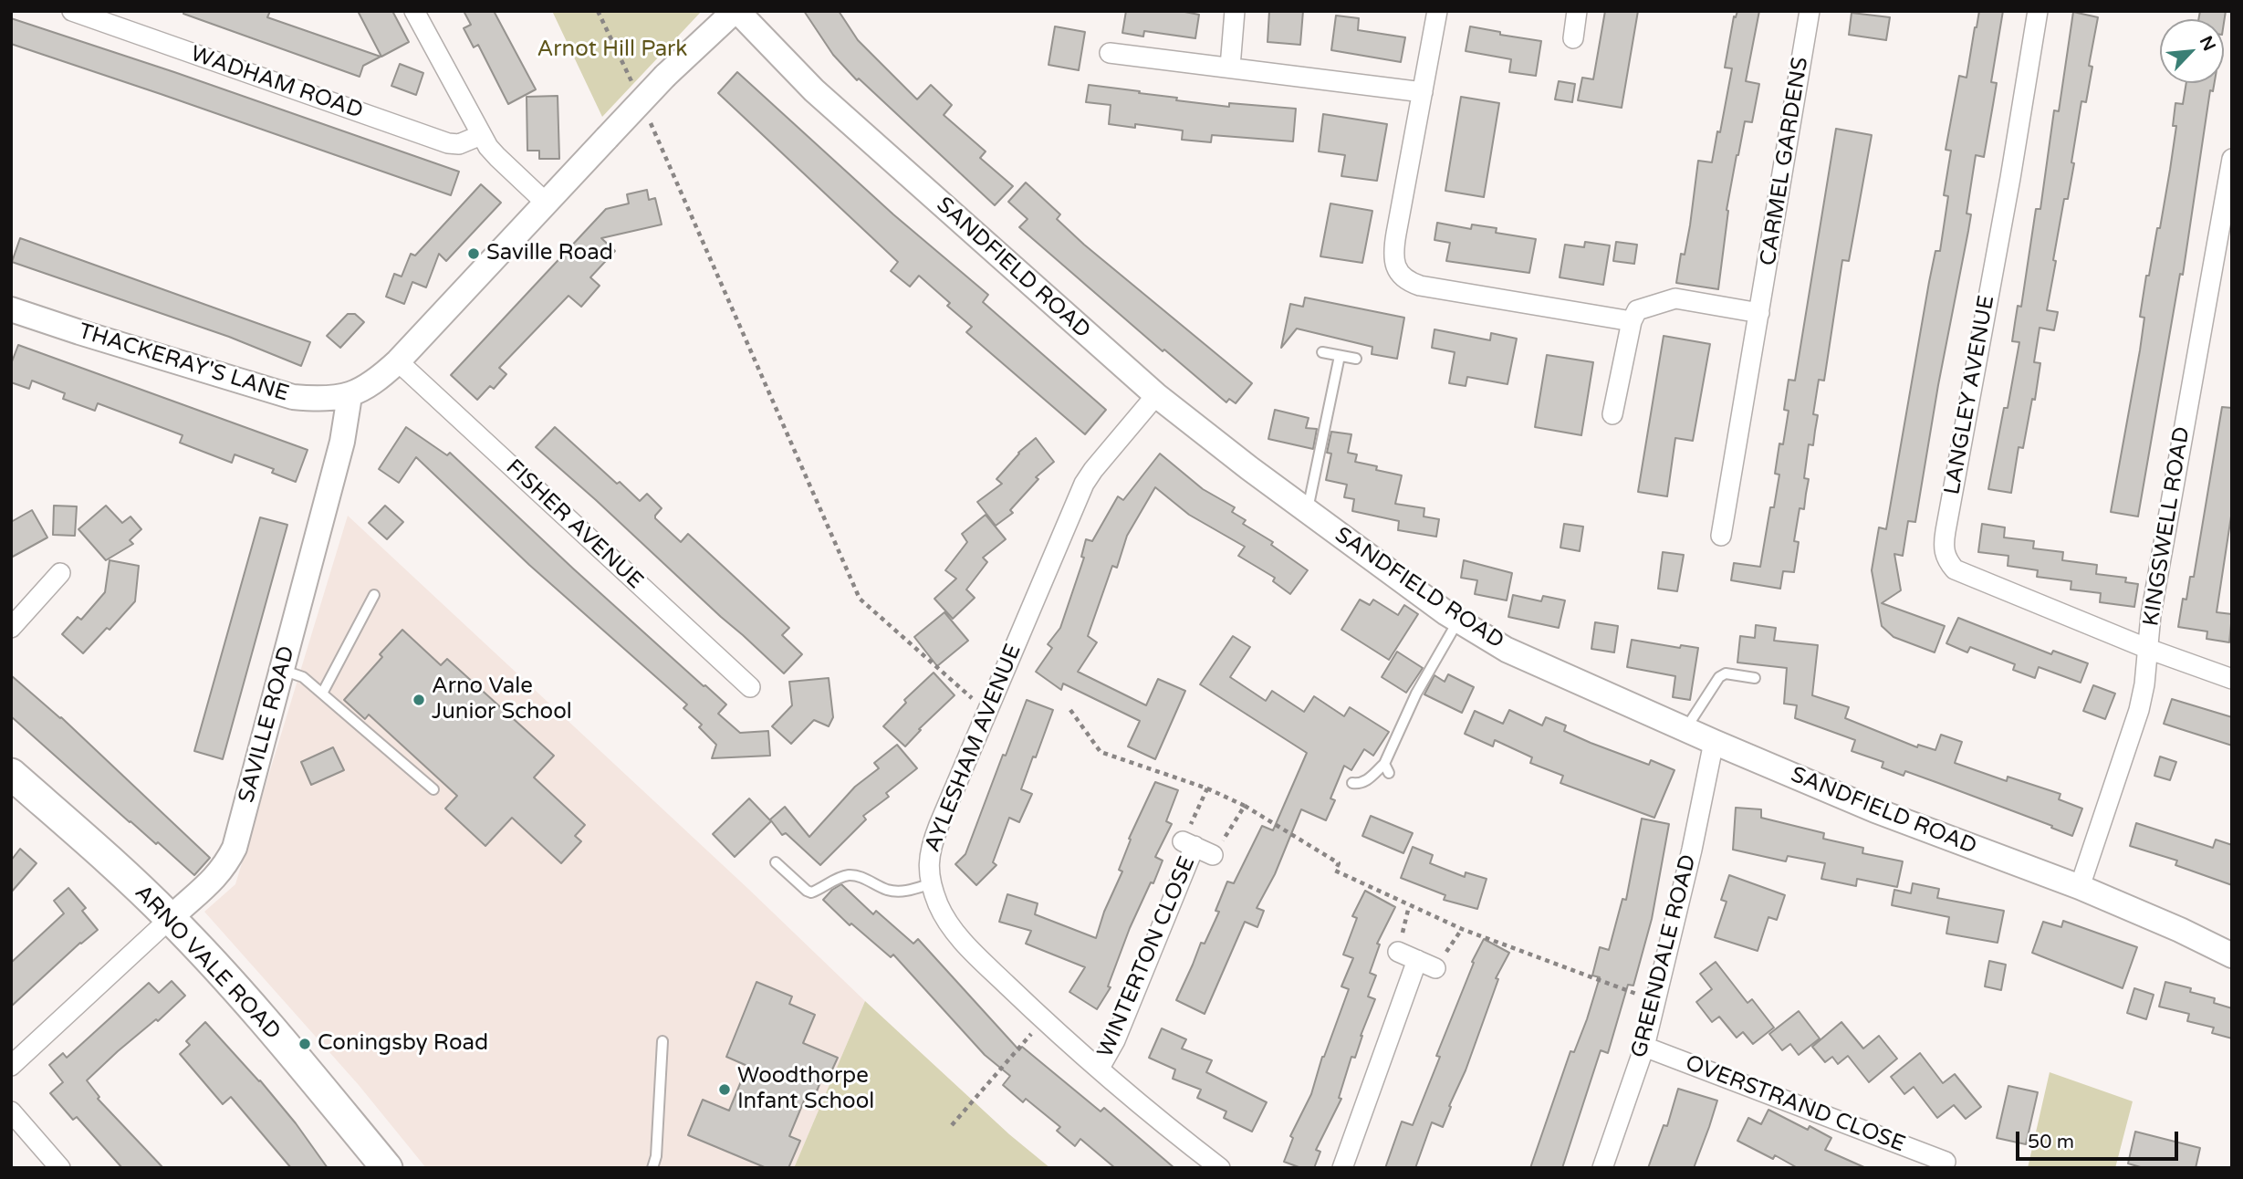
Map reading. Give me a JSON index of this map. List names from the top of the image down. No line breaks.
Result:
{"streets":{"main road":["ARNO VALE ROAD"],"street":["WADHAM ROAD","CARMEL GARDENS","SANDFIELD ROAD","THACKERAY'S LANE","LANGLEY AVENUE","FISHER AVENUE","KINGSWELL ROAD","SAVILLE ROAD","AYLESHAM AVENUE","GREENDALE ROAD","WINTERTON CLOSE","OVERSTRAND CLOSE"]},"crossings":[["SANDFIELD ROAD","THACKERAY'S LANE"],["SANDFIELD ROAD","KINGSWELL ROAD"],["SANDFIELD ROAD","AYLESHAM AVENUE"],["SANDFIELD ROAD","GREENDALE ROAD"],["THACKERAY'S LANE","FISHER AVENUE"],["THACKERAY'S LANE","SAVILLE ROAD"],["LANGLEY AVENUE","KINGSWELL ROAD"],["SAVILLE ROAD","ARNO VALE ROAD"],["AYLESHAM AVENUE","WINTERTON CLOSE"],["GREENDALE ROAD","OVERSTRAND CLOSE"]],"parks":["Arnot Hill Park"],"places":["Saville Road","Arno Vale Junior School","Coningsby Road","Woodthorpe Infant School"],"scale_bar":"50 m","north":"top right"}
